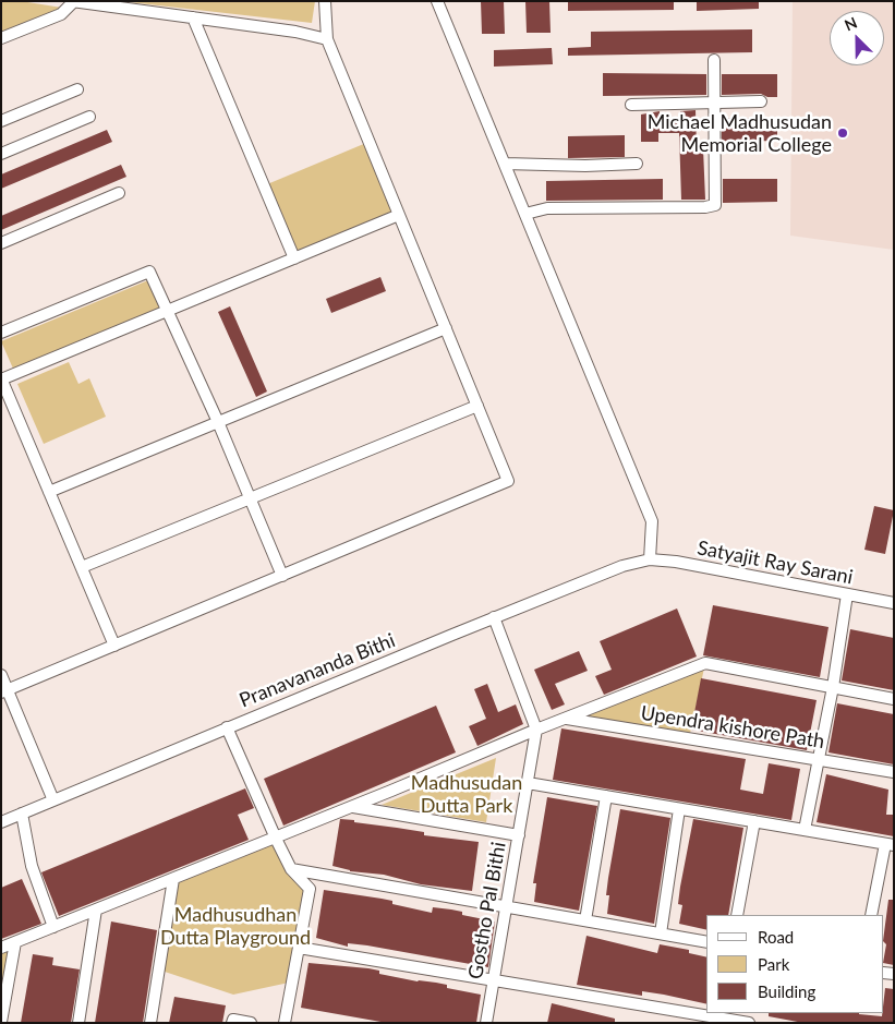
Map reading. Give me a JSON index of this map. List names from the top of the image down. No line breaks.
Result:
{"streets":{"street":["Satyajit Ray Sarani","Pranavananda Bithi","Upendra kishore Path","Gostho Pal Bithi"]},"crossings":[["Satyajit Ray Sarani","Pranavananda Bithi"]],"parks":["Madhusudan Dutta Park","Madhusudhan Dutta Playground"],"places":["Michael Madhusudan Memorial College"],"legend":["Road","Park","Building"],"north":"top left"}
